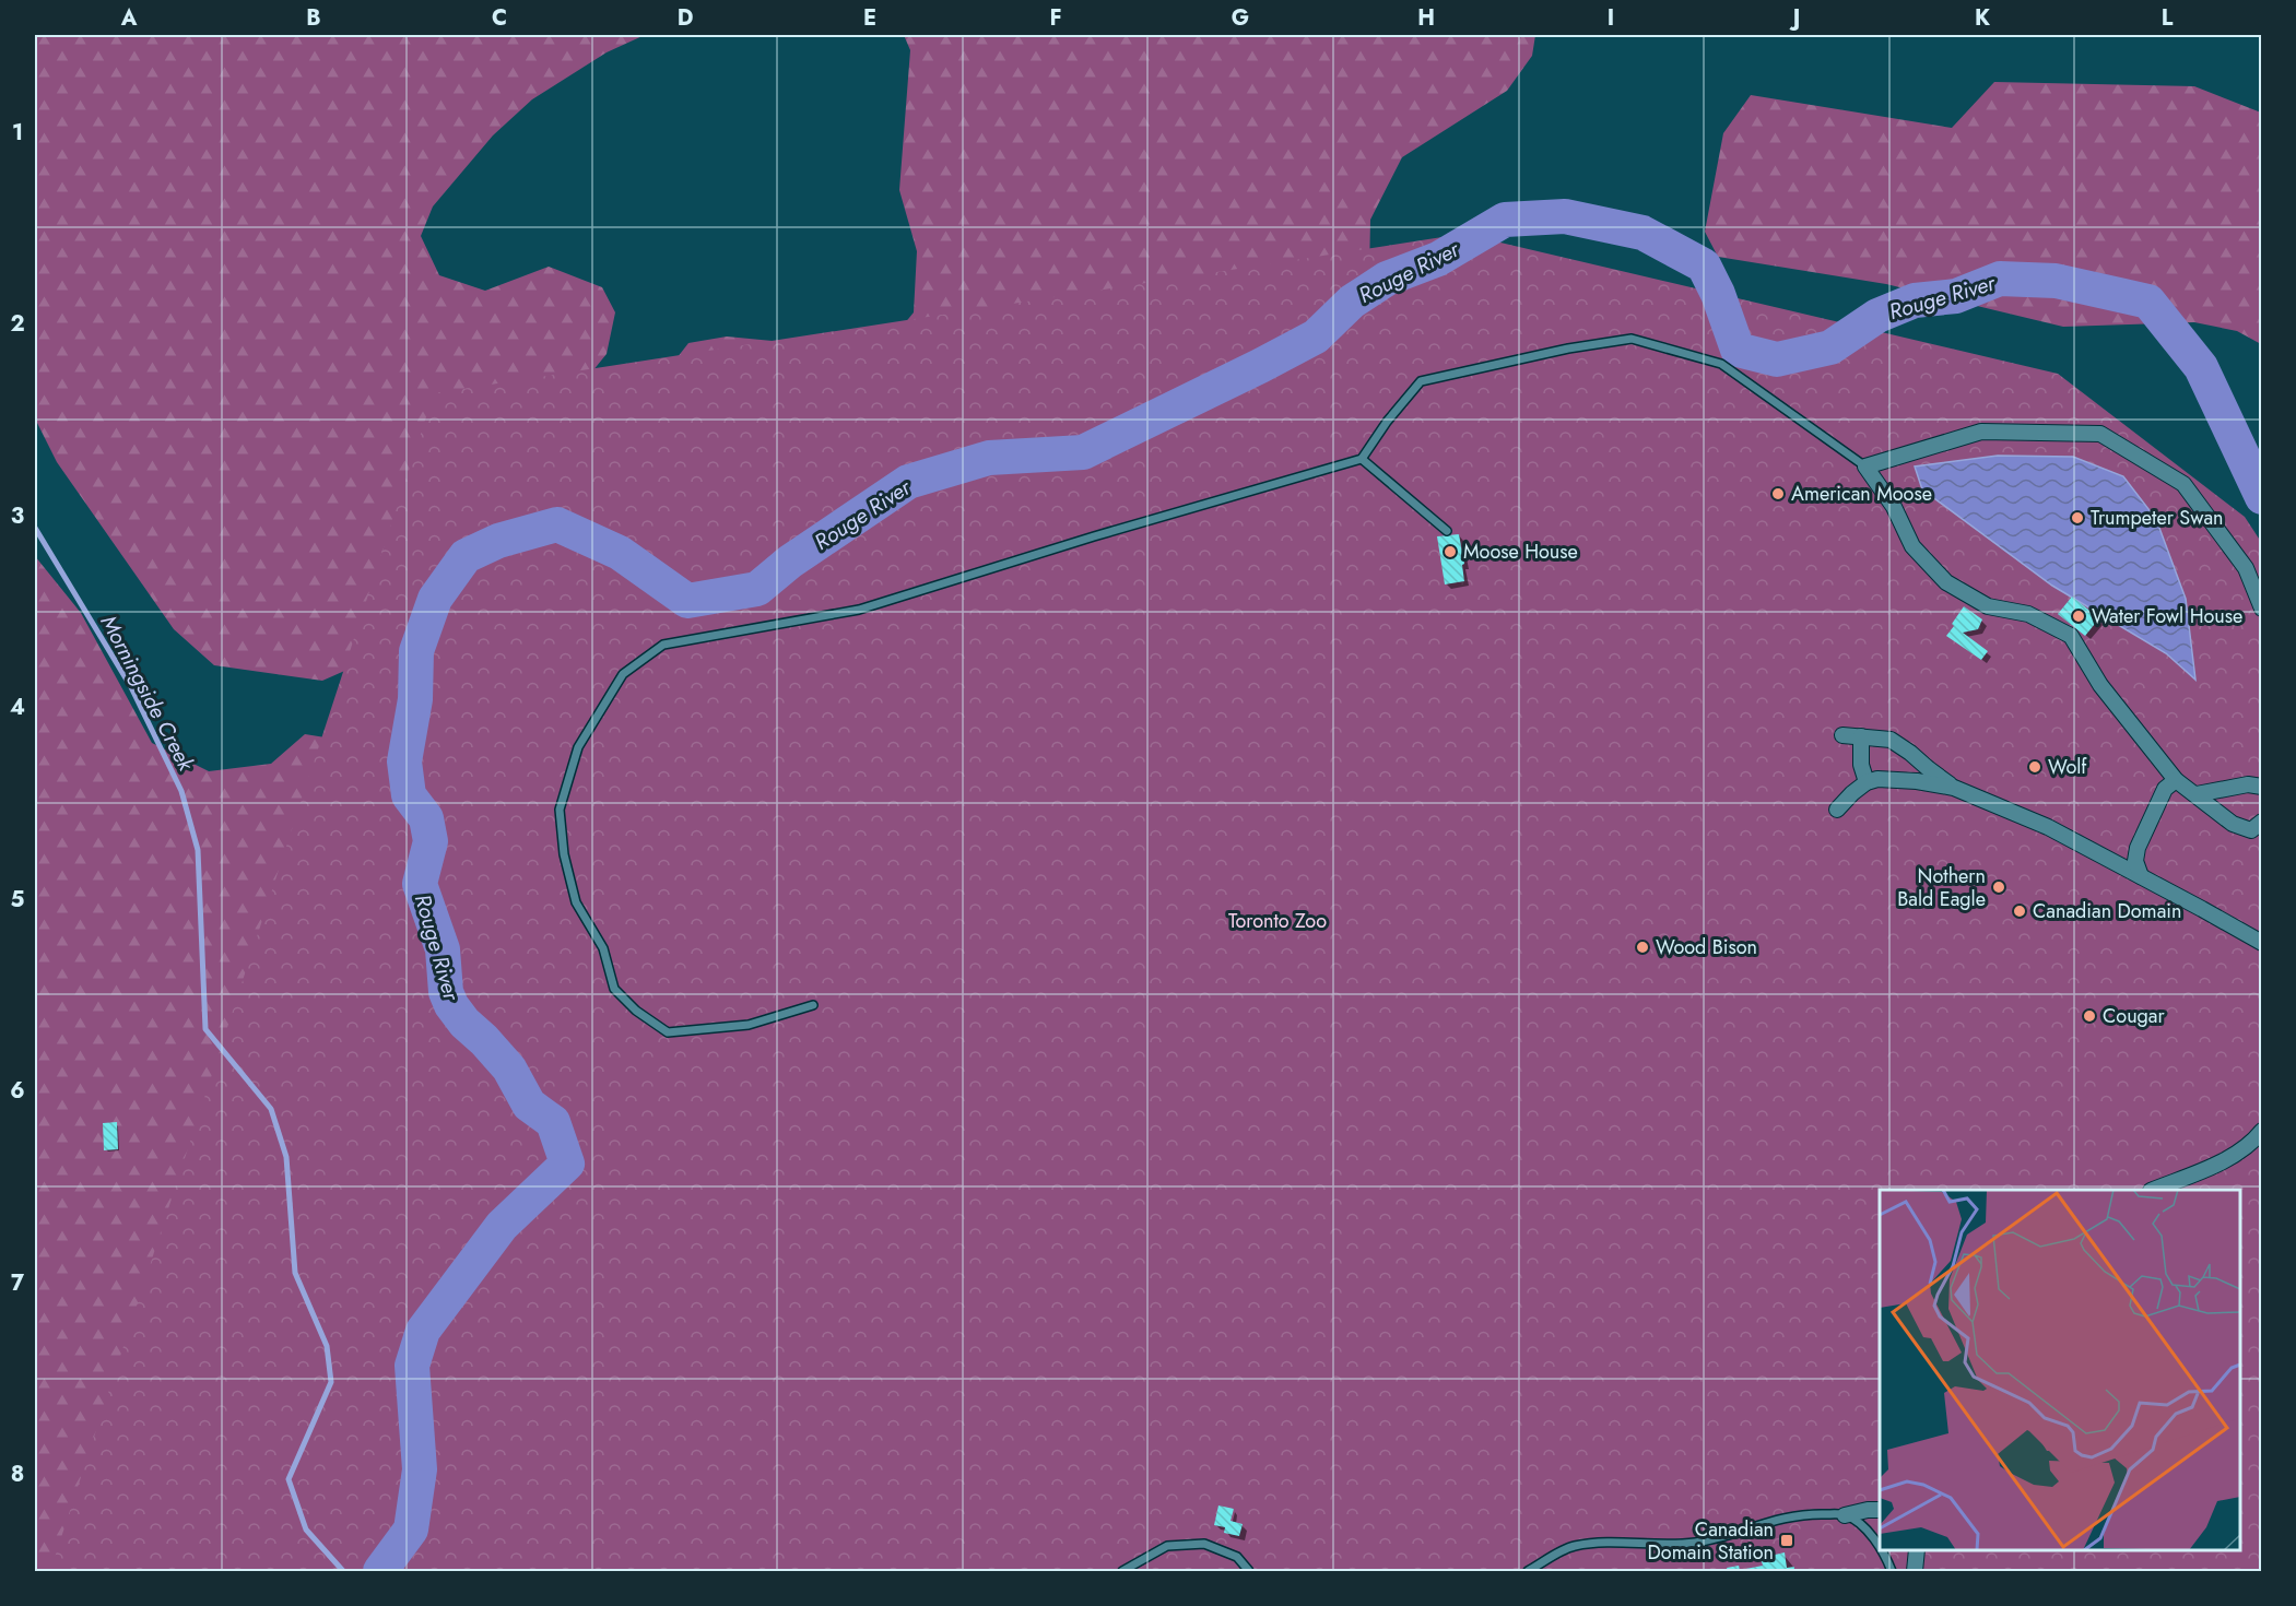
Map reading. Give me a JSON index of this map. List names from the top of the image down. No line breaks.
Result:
{"water":["Rouge River","Morningside Creek"],"parks":["Toronto Zoo"],"places":{"other":["American Moose","Trumpeter Swan","Moose House","Water Fowl House","Wolf","Nothern Bald Eagle","Canadian Domain","Wood Bison","Cougar"],"transit":["Canadian Domain Station"]},"grid":{"columns":["A","B","C","D","E","F","G","H","I","J","K","L"],"rows":["1","2","3","4","5","6","7","8"]}}
